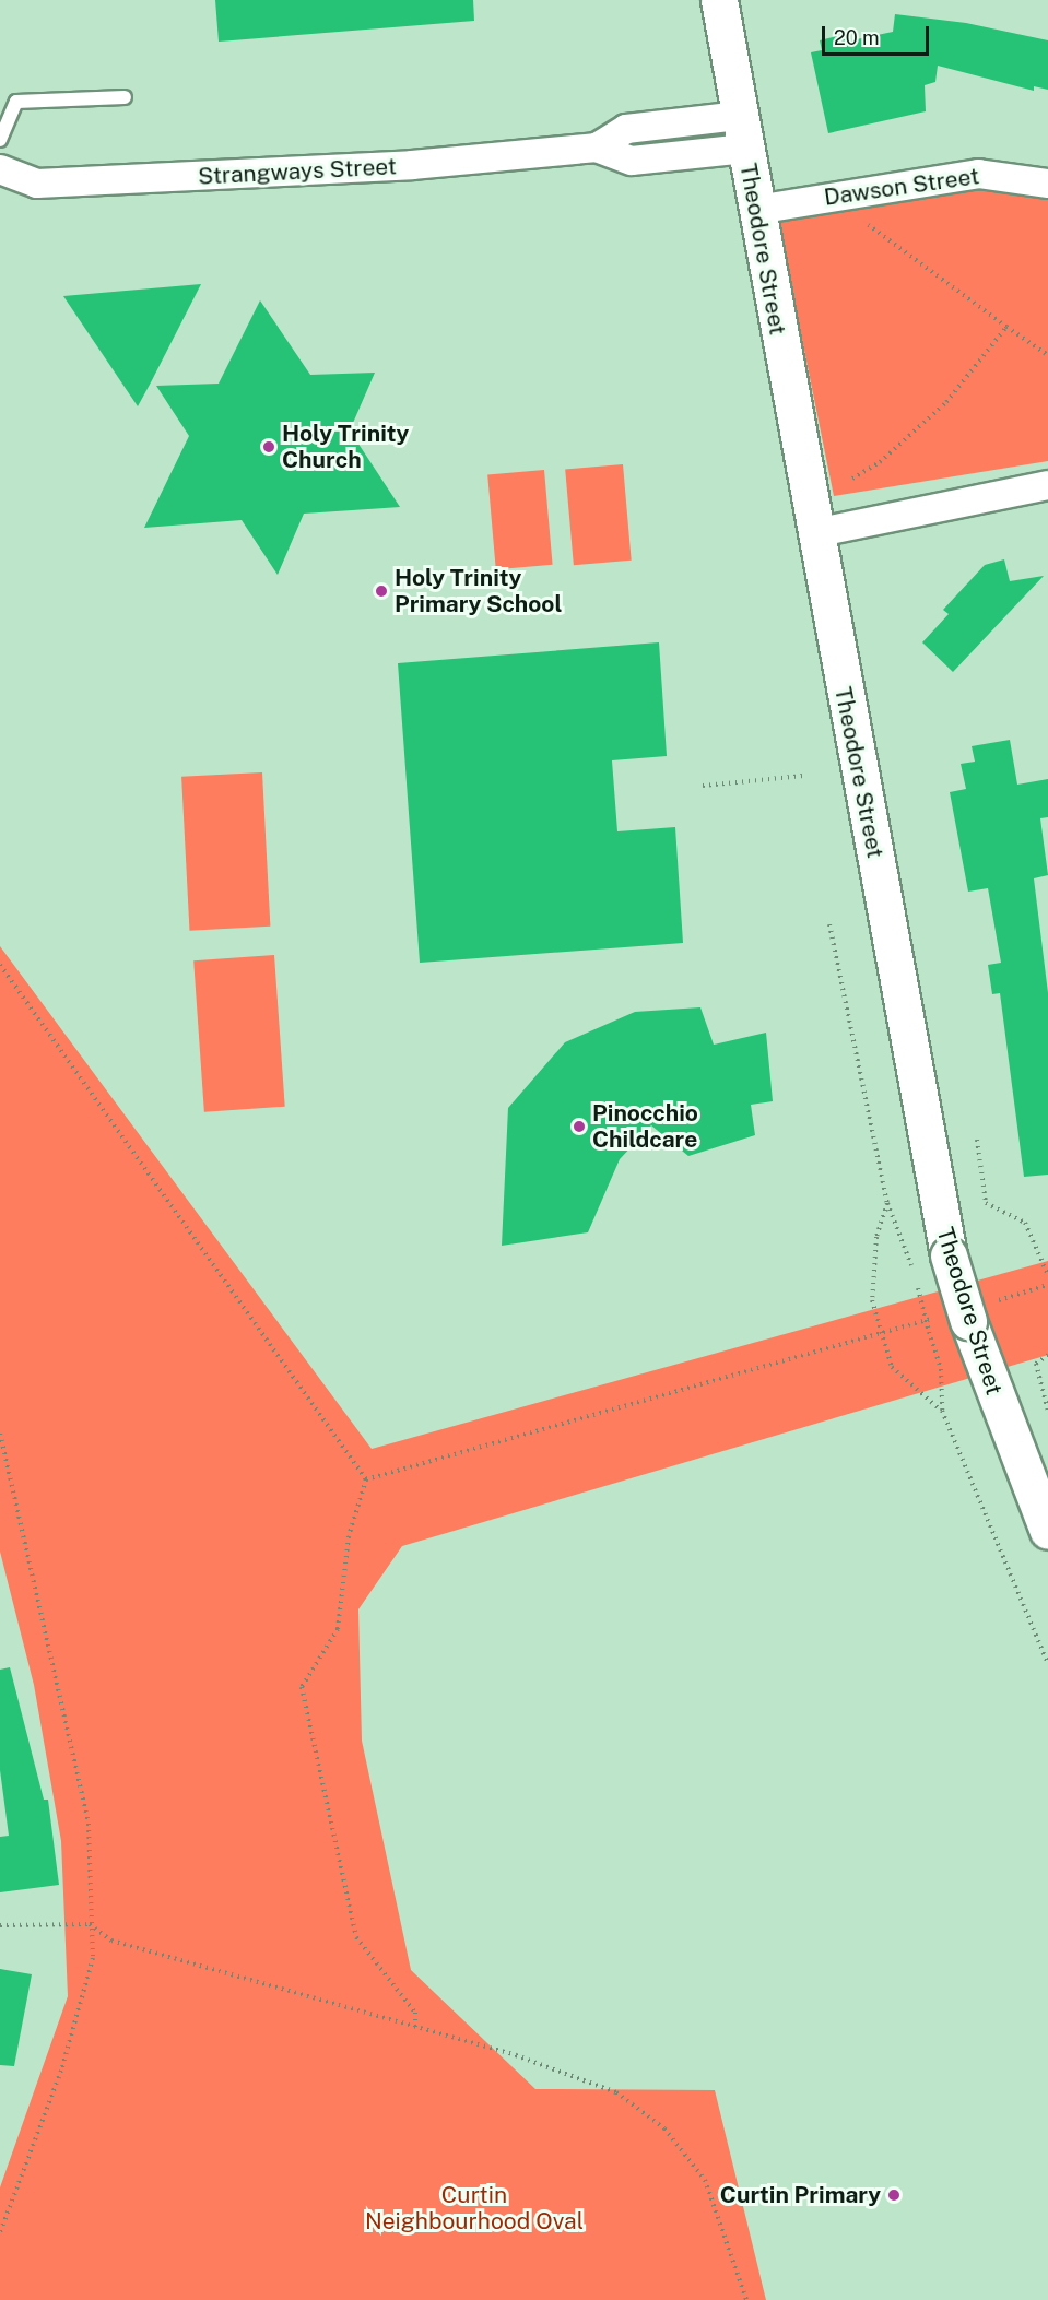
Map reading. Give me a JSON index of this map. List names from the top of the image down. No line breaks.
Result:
{"streets":{"main road":["Theodore Street"],"street":["Strangways Street","Dawson Street"]},"crossings":[["Strangways Street","Theodore Street"],["Dawson Street","Theodore Street"]],"parks":["Curtin Neighbourhood Oval"],"places":["Holy Trinity Church","Holy Trinity Primary School","Pinocchio Childcare","Curtin Primary"],"scale_bar":"20 m"}
